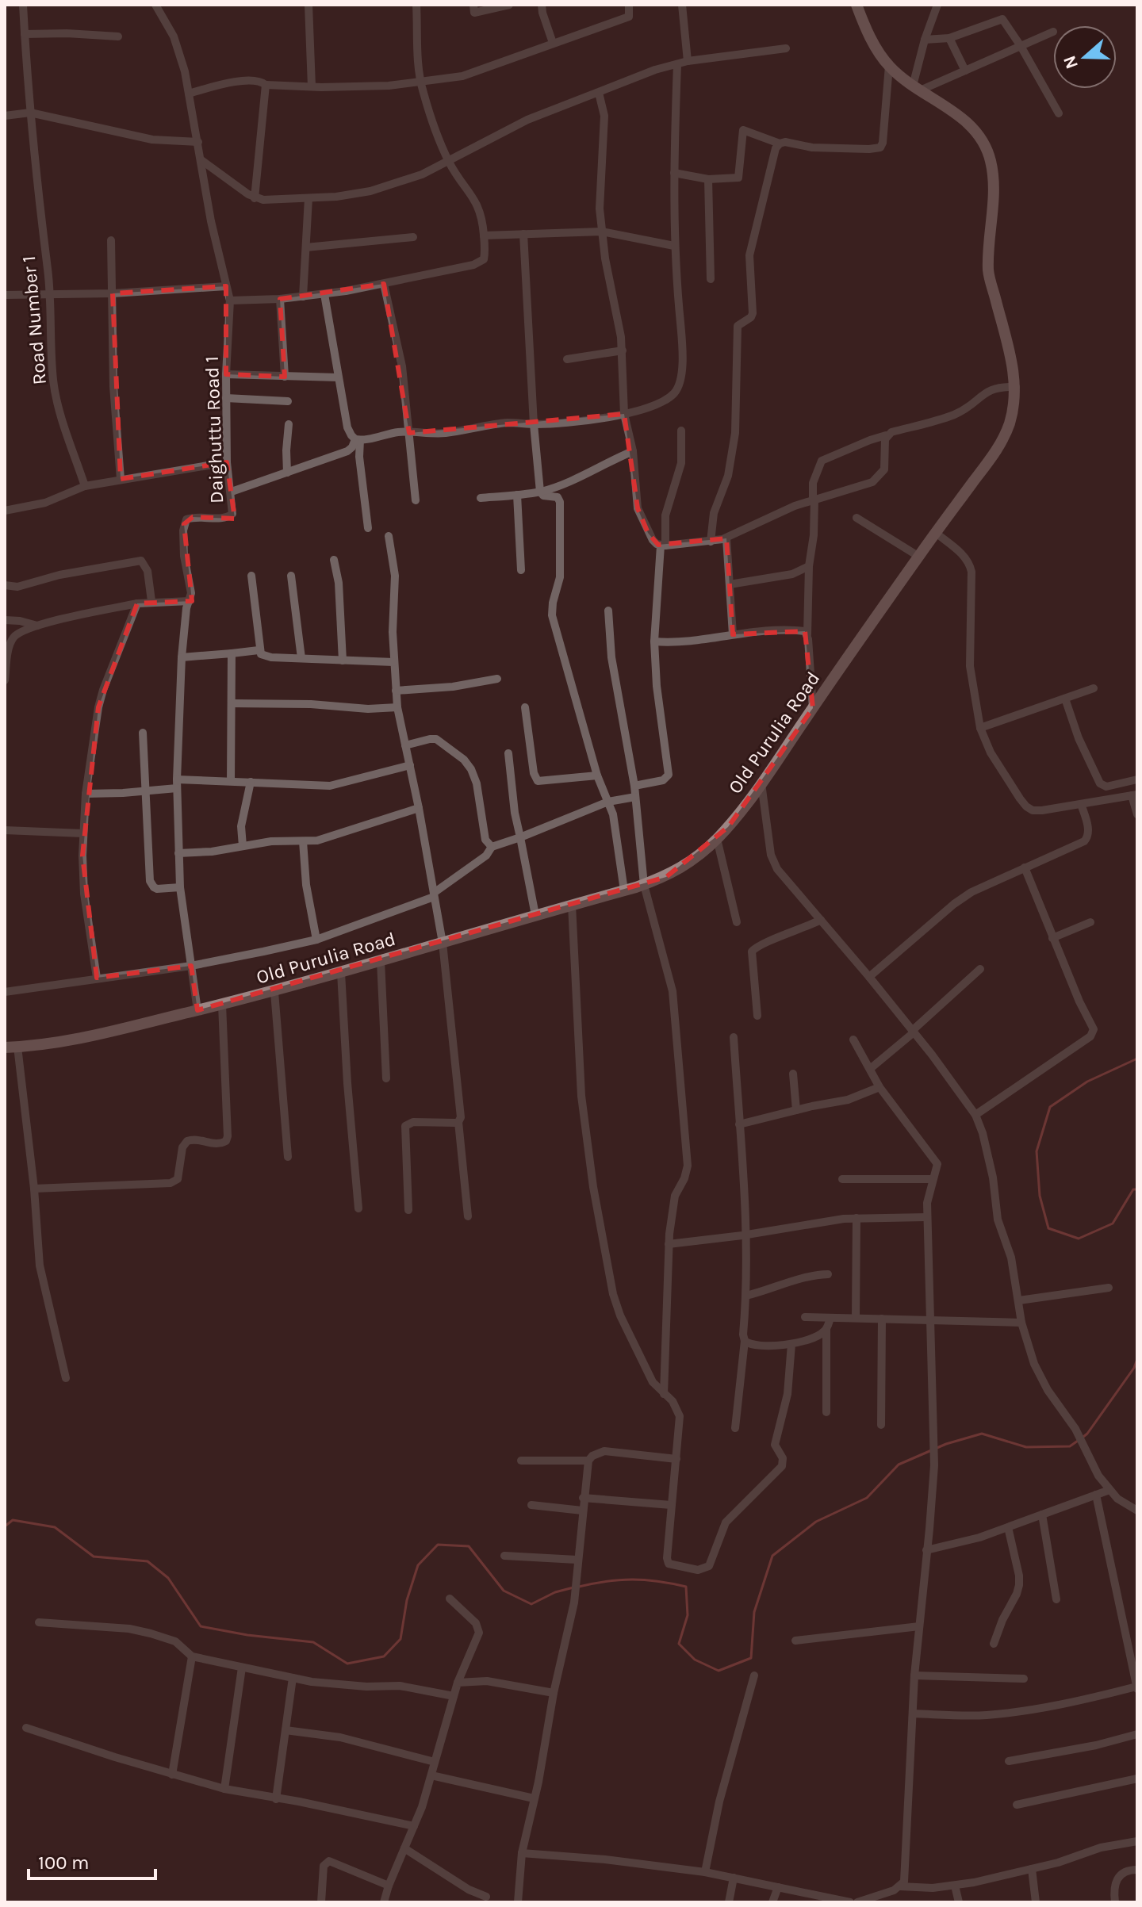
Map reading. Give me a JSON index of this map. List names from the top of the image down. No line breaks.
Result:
{"streets":{"main road":["Old Purulia Road"],"street":["Road Number 1","Daighuttu Road 1"]},"crossings":[["Daighuttu Road 1","Old Purulia Road"]],"scale_bar":"100 m","north":"left"}
